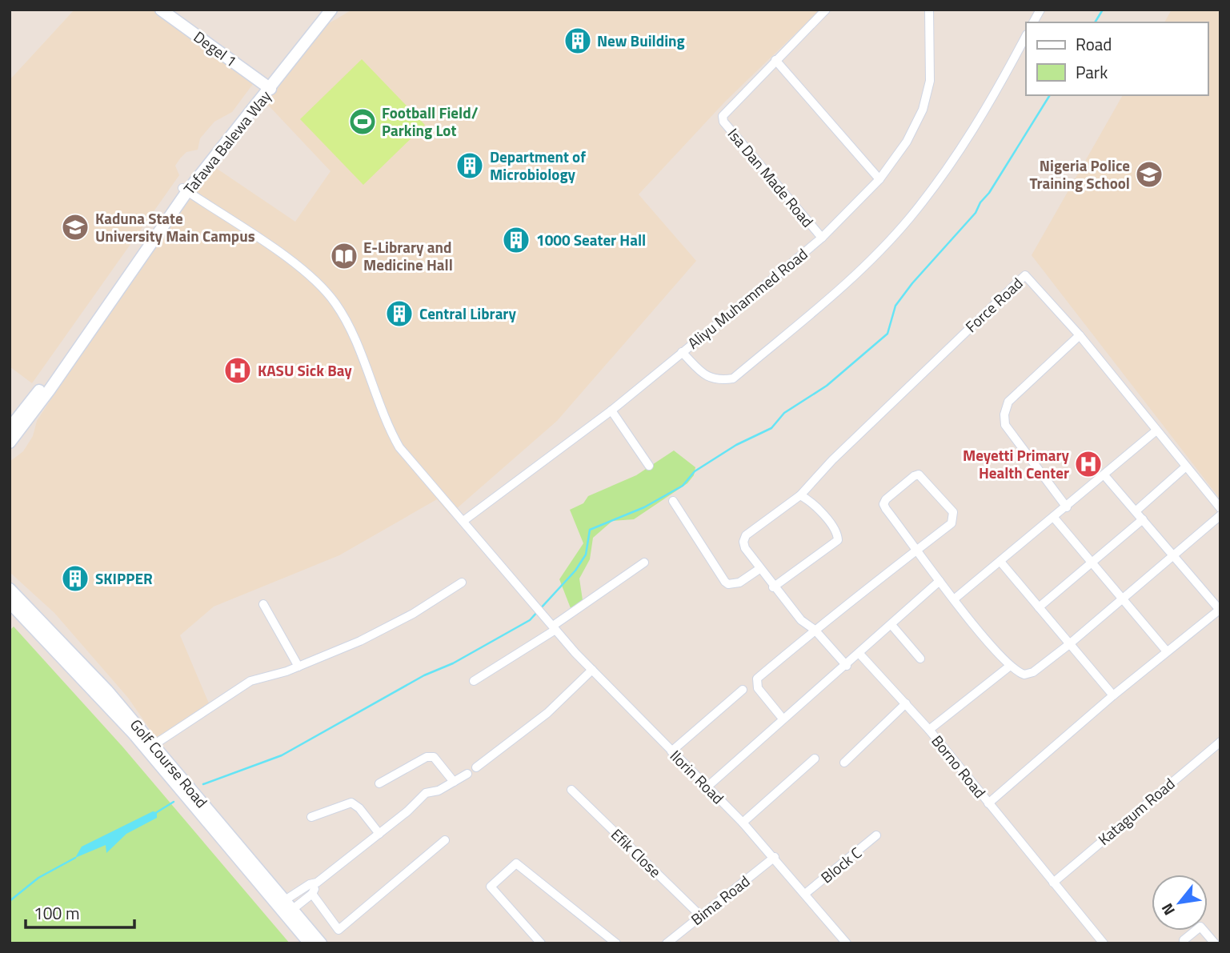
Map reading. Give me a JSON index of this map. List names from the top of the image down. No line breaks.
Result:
{"streets":{"street":["Degel 1","Tafawa Balewa Way","Isa Dan Made Road","Aliyu Muhammed Road","Force Road","Golf Course Road","Borno Road","Ilorin Road","Katagum Road","Efik Close","Block C","Bima Road"]},"crossings":[["Degel 1","Tafawa Balewa Way"],["Tafawa Balewa Way","Ilorin Road"],["Isa Dan Made Road","Aliyu Muhammed Road"],["Aliyu Muhammed Road","Ilorin Road"],["Borno Road","Katagum Road"],["Ilorin Road","Block C"],["Ilorin Road","Bima Road"],["Efik Close","Bima Road"]],"places":{"building":["New Building","Department of Microbiology","1000 Seater Hall","Central Library","SKIPPER"],"sports":["Football Field/ Parking Lot"],"school or university":["Nigeria Police Training School","Kaduna State University Main Campus"],"library":["E-Library and Medicine Hall"],"hospital":["KASU Sick Bay","Meyetti Primary Health Center"]},"legend":["Road","Park"],"scale_bar":"100 m","north":"bottom left"}
